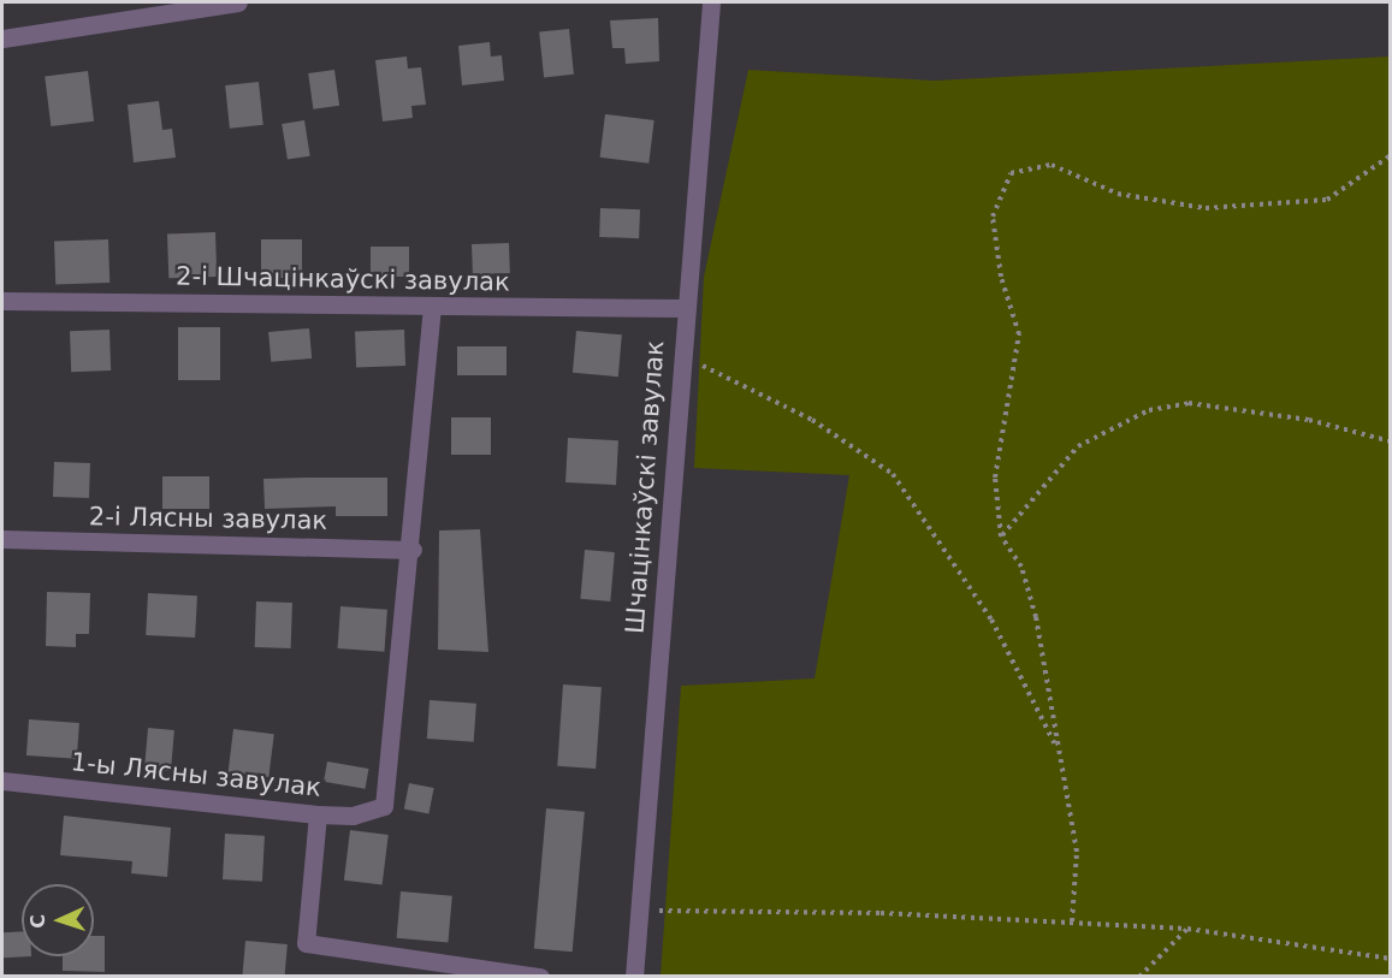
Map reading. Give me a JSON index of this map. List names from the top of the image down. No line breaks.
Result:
{"streets":{"street":["2-і Шчацінкаўскі завулак","Шчацінкаўскі завулак","2-і Лясны завулак","1-ы Лясны завулак"]},"crossings":[["2-і Шчацінкаўскі завулак","Шчацінкаўскі завулак"],["2-і Лясны завулак","1-ы Лясны завулак"]],"north":"left"}
